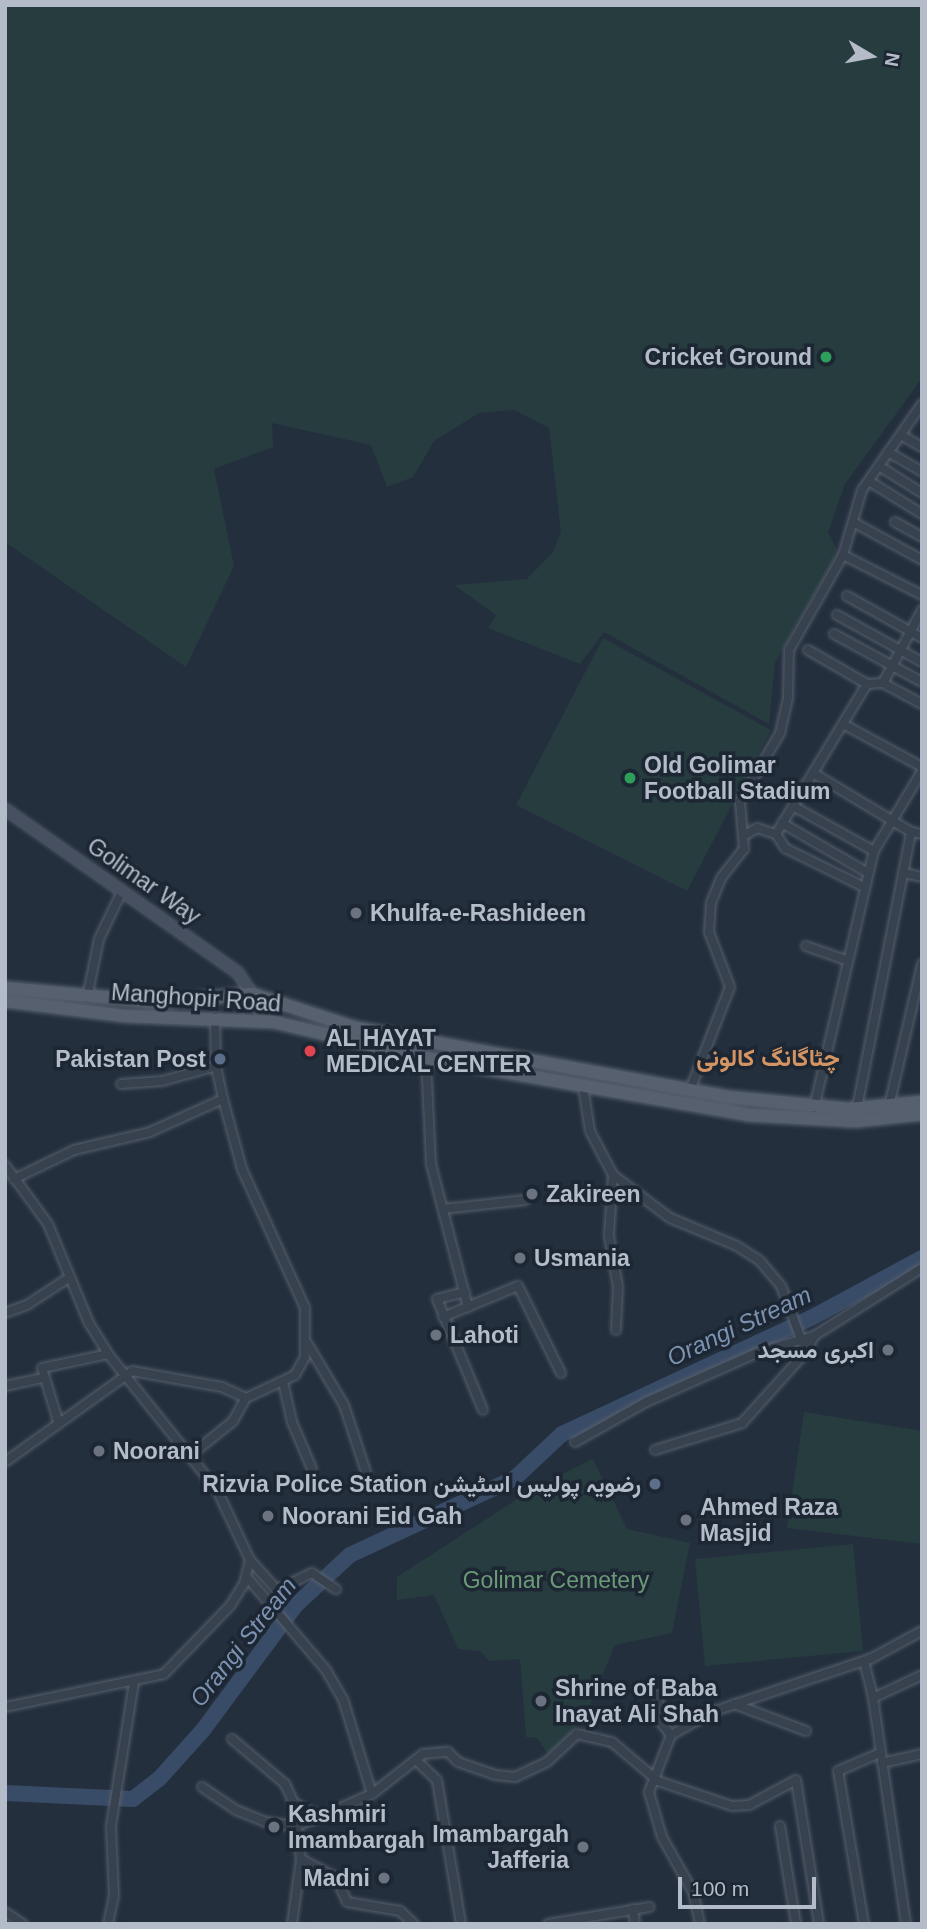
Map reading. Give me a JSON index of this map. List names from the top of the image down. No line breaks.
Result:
{"streets":{"main road":["Golimar Way","Manghopir Road"]},"crossings":[["Golimar Way","Manghopir Road"]],"districts":["چٹاگانگ کالونی"],"water":["Orangi Stream"],"parks":["Golimar Cemetery"],"places":["Cricket Ground","Old Golimar Football Stadium","Khulfa-e-Rashideen","AL HAYAT MEDICAL CENTER","Pakistan Post","Zakireen","Usmania","Lahoti","اکبری مسجد","Noorani","Rizvia Police Station رضویہ پولیس اسٹیشن","Noorani Eid Gah","Ahmed Raza Masjid","Shrine of Baba Inayat Ali Shah","Kashmiri Imambargah","Imambargah Jafferia","Madni"],"scale_bar":"100 m","north":"right"}
